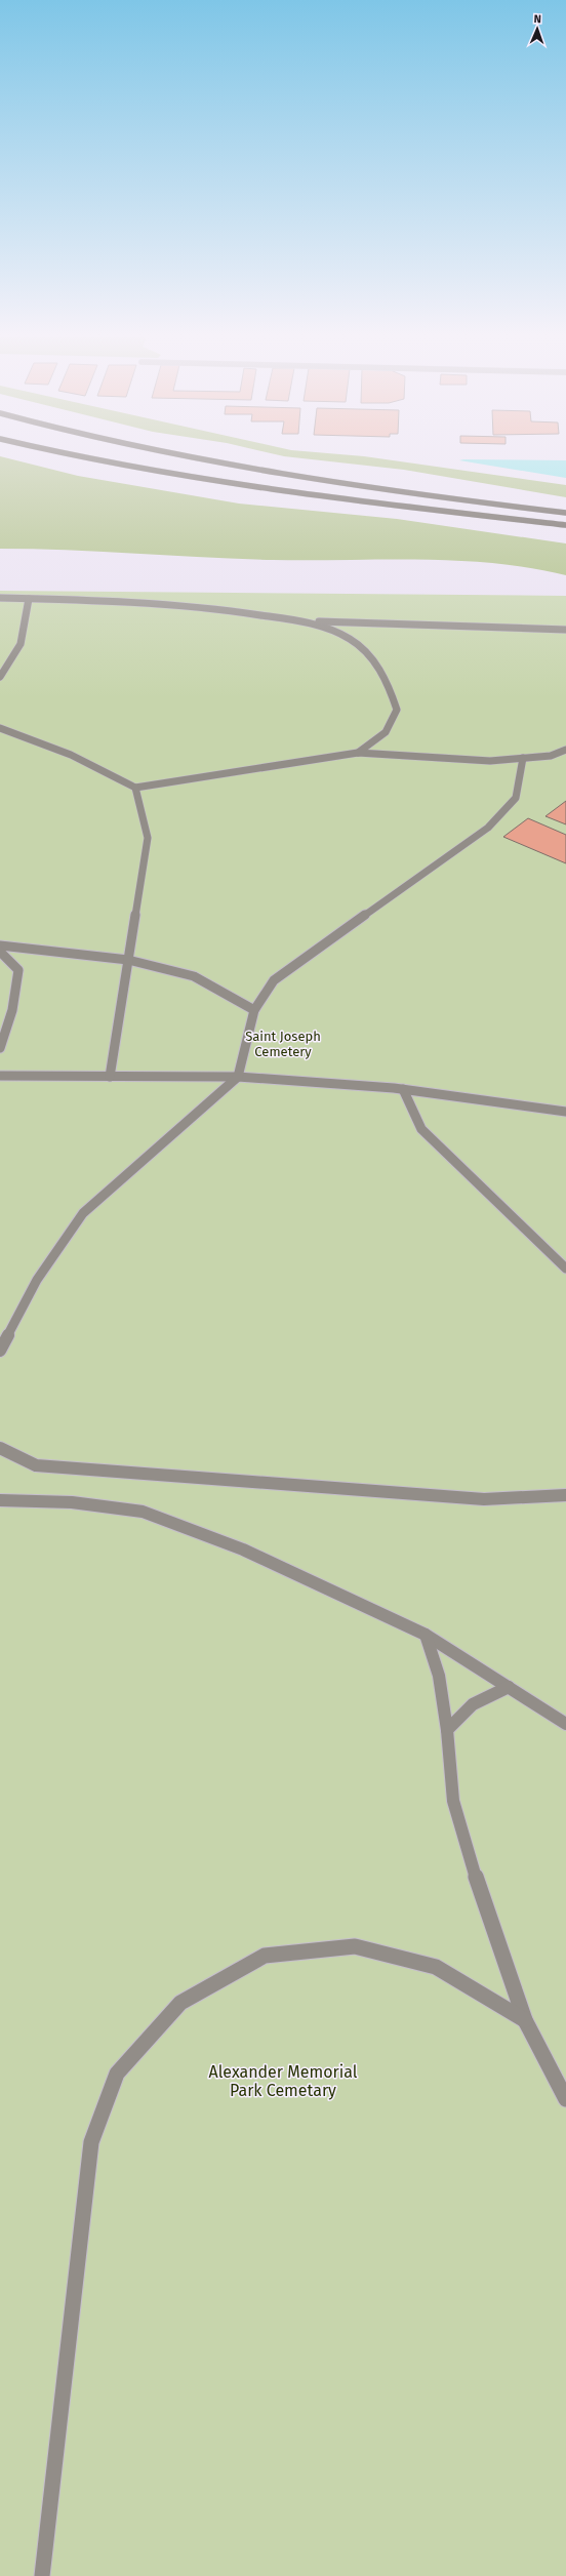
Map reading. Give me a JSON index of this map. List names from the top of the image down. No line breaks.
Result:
{"parks":["Saint Joseph Cemetery","Alexander Memorial Park Cemetary"],"north":"top"}
